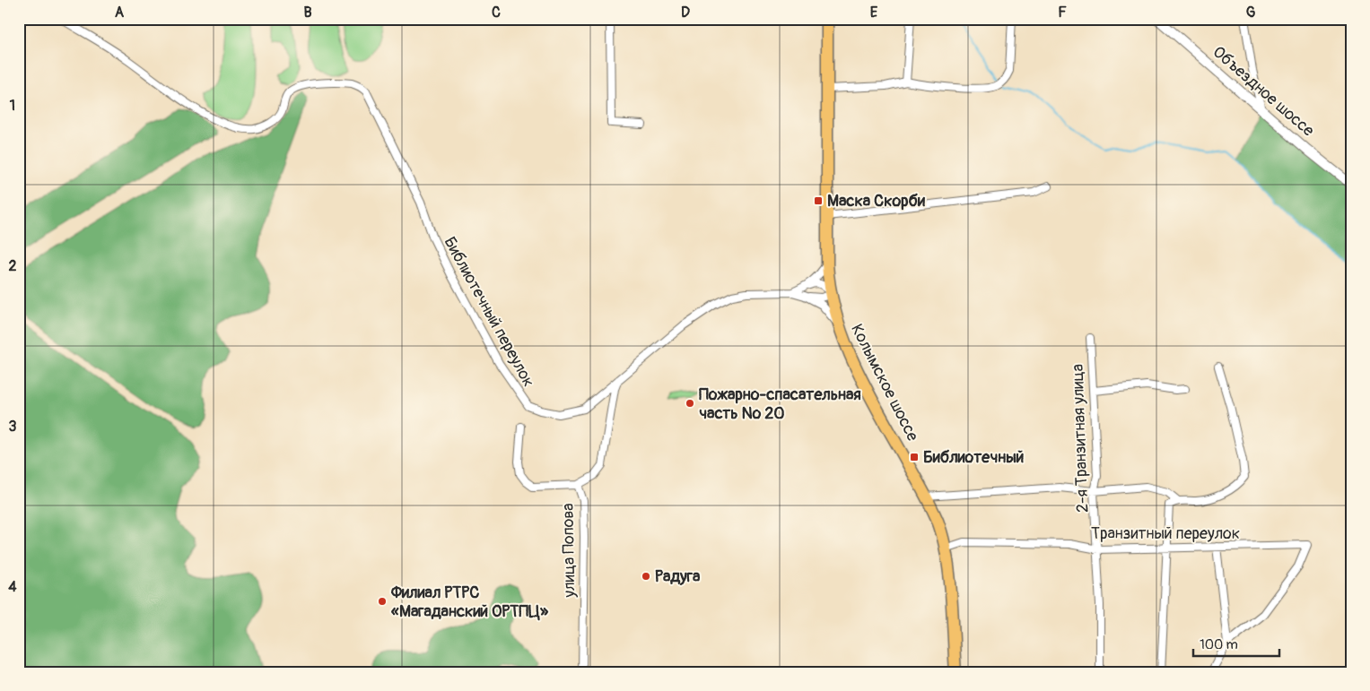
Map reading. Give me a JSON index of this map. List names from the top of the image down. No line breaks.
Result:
{"streets":{"highway":["Колымское шоссе"],"street":["Объездное шоссе","Библиотечный переулок","2-я Транзитная улица","Транзитный переулок","улица Попова"]},"crossings":[["Библиотечный переулок","Колымское шоссе"],["Колымское шоссе","Транзитный переулок"],["2-я Транзитная улица","Транзитный переулок"]],"places":{"transit":["Маска Скорби","Библиотечный"],"other":["Пожарно-спасательная часть № 20","Радуга","Филиал РТРС «Магаданский ОРТПЦ»"]},"scale_bar":"100 m","grid":{"columns":["A","B","C","D","E","F","G"],"rows":["1","2","3","4"]}}
